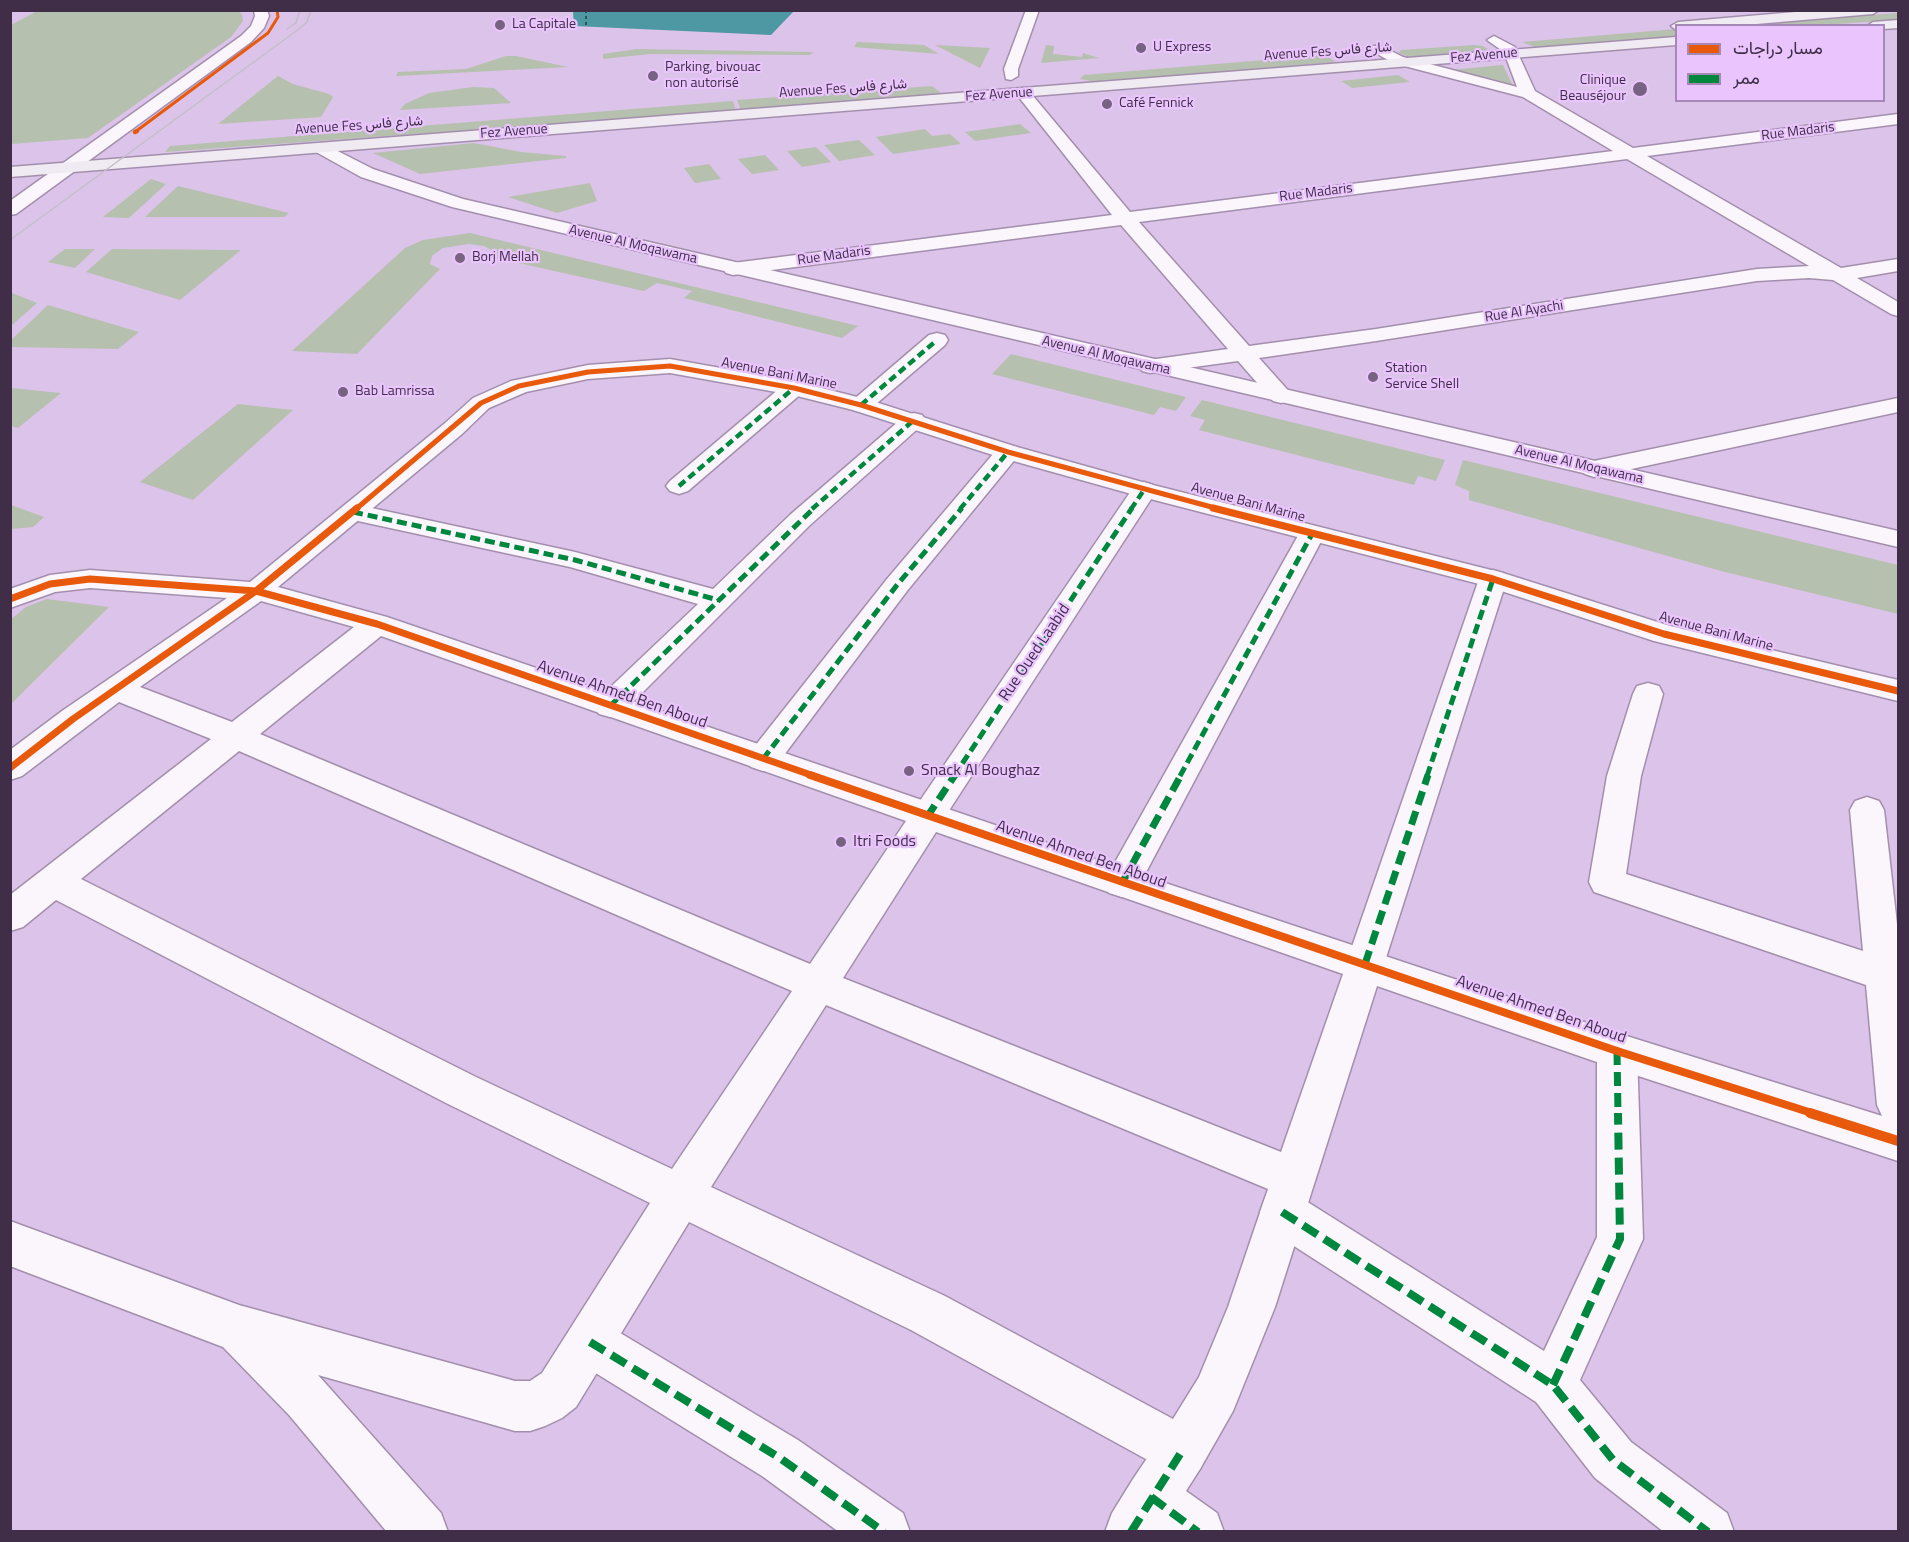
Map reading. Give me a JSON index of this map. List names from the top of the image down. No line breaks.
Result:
{"streets":{"main road":["Avenue Fes شارع فاس","Fez Avenue"],"street":["Rue Madaris","Avenue Al Moqawama","Rue Al Ayachi","Avenue Bani Marine","Rue Oued Laabid","Avenue Ahmed Ben Aboud"]},"crossings":[["Avenue Fes شارع فاس","Fez Avenue"],["Avenue Fes شارع فاس","Avenue Al Moqawama"],["Fez Avenue","Avenue Al Moqawama"],["Rue Madaris","Avenue Al Moqawama"],["Avenue Al Moqawama","Rue Al Ayachi"],["Avenue Bani Marine","Rue Oued Laabid"],["Avenue Bani Marine","Avenue Ahmed Ben Aboud"],["Rue Oued Laabid","Avenue Ahmed Ben Aboud"]],"places":["La Capitale","U Express","Parking, bivouac non autorisé","Clinique Beauséjour","Café Fennick","Borj Mellah","Station Service Shell","Bab Lamrissa","Snack Al Boughaz","Itri Foods"],"legend":["مسار دراجات","ممر"]}
